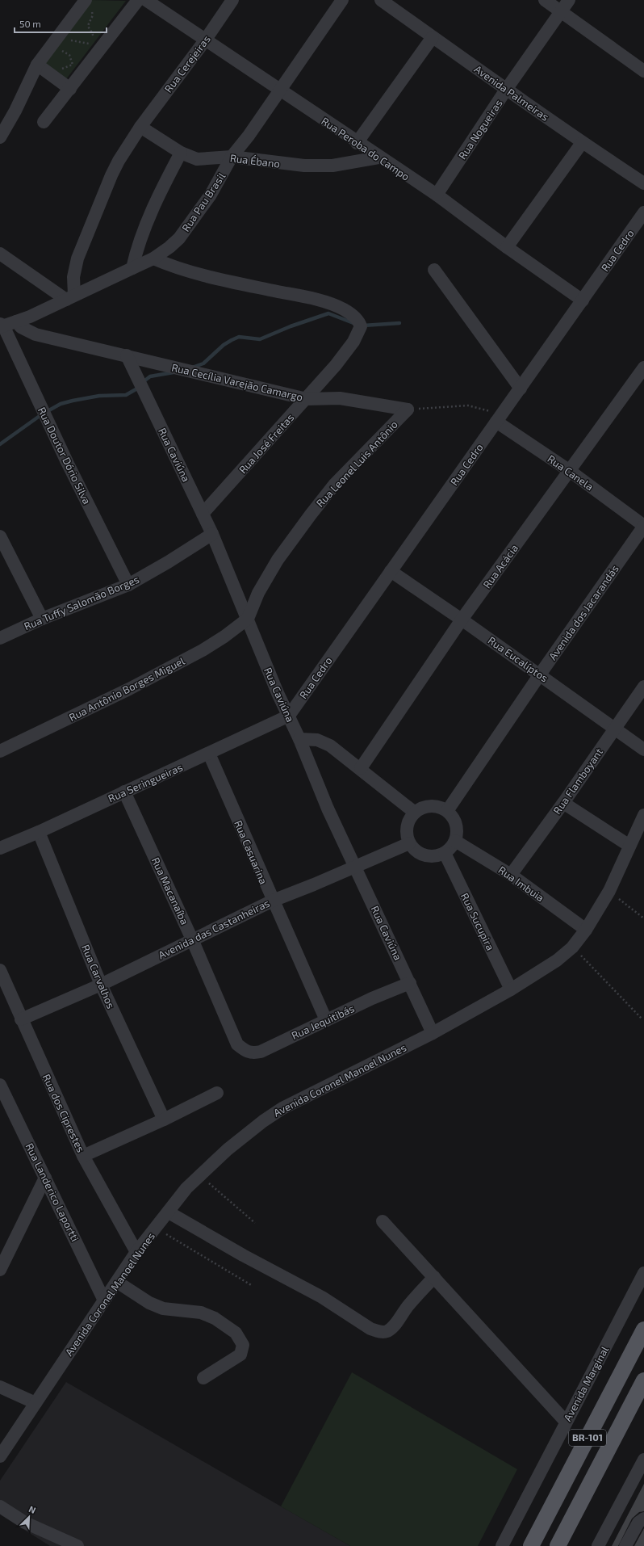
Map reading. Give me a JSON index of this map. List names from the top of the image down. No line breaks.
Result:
{"streets":{"main road":["BR-101"],"street":["Rua Cerejeiras","Avenida Palmeiras","Rua Nogueiras","Rua Peroba do Campo","Rua Ébano","Rua Pau Brasil","Rua Cedro","Rua Cecília Varejão Camargo","Rua José Freitas","Rua Caviúna","Rua Doutor Dório Silva","Rua Leonel Luis Antônio","Rua Canela","Rua Acácia","Rua Tuffy Salomão Borges","Avenida dos Jacarandás","Rua Eucalíptos","Rua Antônio Borges Miguel","Rua Flamboyant","Rua Seringueiras","Rua Casuarina","Rua Imbuia","Rua Macanaíba","Rua Sucupira","Avenida das Castanheiras","Rua Carvalhos","Rua Jequitibás","Avenida Coronel Manoel Nunes","Rua dos Ciprestes","Rua Landerico Laportti","Avenida Marginal"]},"crossings":[["Rua Cerejeiras","Rua Peroba do Campo"],["Rua Cerejeiras","Rua Ébano"],["Rua Cerejeiras","Rua Pau Brasil"],["Avenida Palmeiras","Rua Nogueiras"],["Rua Nogueiras","Rua Peroba do Campo"],["Rua Peroba do Campo","Rua Ébano"],["Rua Peroba do Campo","Rua Pau Brasil"],["Rua Peroba do Campo","Rua Cedro"],["Rua Ébano","Rua Pau Brasil"],["Rua Pau Brasil","Rua Cecília Varejão Camargo"],["Rua Pau Brasil","Rua José Freitas"],["Rua Pau Brasil","Rua Doutor Dório Silva"],["Rua Cedro","Rua Caviúna"],["Rua Cedro","Rua Canela"],["Rua Cedro","Rua Eucalíptos"],["Rua Cedro","Rua Seringueiras"],["Rua Cecília Varejão Camargo","Rua José Freitas"],["Rua Cecília Varejão Camargo","Rua Caviúna"],["Rua Cecília Varejão Camargo","Rua Leonel Luis Antônio"],["Rua José Freitas","Rua Caviúna"],["Rua Caviúna","Rua Leonel Luis Antônio"],["Rua Caviúna","Rua Tuffy Salomão Borges"],["Rua Caviúna","Rua Antônio Borges Miguel"],["Rua Caviúna","Rua Seringueiras"],["Rua Caviúna","Avenida das Castanheiras"],["Rua Caviúna","Rua Jequitibás"],["Rua Caviúna","Avenida Coronel Manoel Nunes"],["Rua Doutor Dório Silva","Rua Tuffy Salomão Borges"],["Rua Leonel Luis Antônio","Rua Antônio Borges Miguel"],["Rua Canela","Rua Acácia"],["Rua Canela","Avenida dos Jacarandás"],["Rua Acácia","Rua Eucalíptos"],["Avenida dos Jacarandás","Rua Eucalíptos"],["Avenida dos Jacarandás","Rua Imbuia"],["Avenida dos Jacarandás","Rua Sucupira"],["Avenida dos Jacarandás","Avenida das Castanheiras"],["Rua Eucalíptos","Rua Flamboyant"],["Rua Flamboyant","Rua Imbuia"],["Rua Seringueiras","Rua Casuarina"],["Rua Seringueiras","Rua Macanaíba"],["Rua Seringueiras","Rua Carvalhos"],["Rua Casuarina","Avenida das Castanheiras"],["Rua Casuarina","Rua Jequitibás"],["Rua Imbuia","Rua Sucupira"],["Rua Imbuia","Avenida das Castanheiras"],["Rua Imbuia","Avenida Coronel Manoel Nunes"],["Rua Macanaíba","Avenida das Castanheiras"],["Rua Macanaíba","Rua Jequitibás"],["Rua Sucupira","Avenida das Castanheiras"],["Rua Sucupira","Avenida Coronel Manoel Nunes"],["Avenida das Castanheiras","Rua Carvalhos"],["Avenida das Castanheiras","Rua dos Ciprestes"],["Avenida Coronel Manoel Nunes","Rua dos Ciprestes"],["Avenida Coronel Manoel Nunes","Rua Landerico Laportti"]],"scale_bar":"50 m","north":"top right"}
